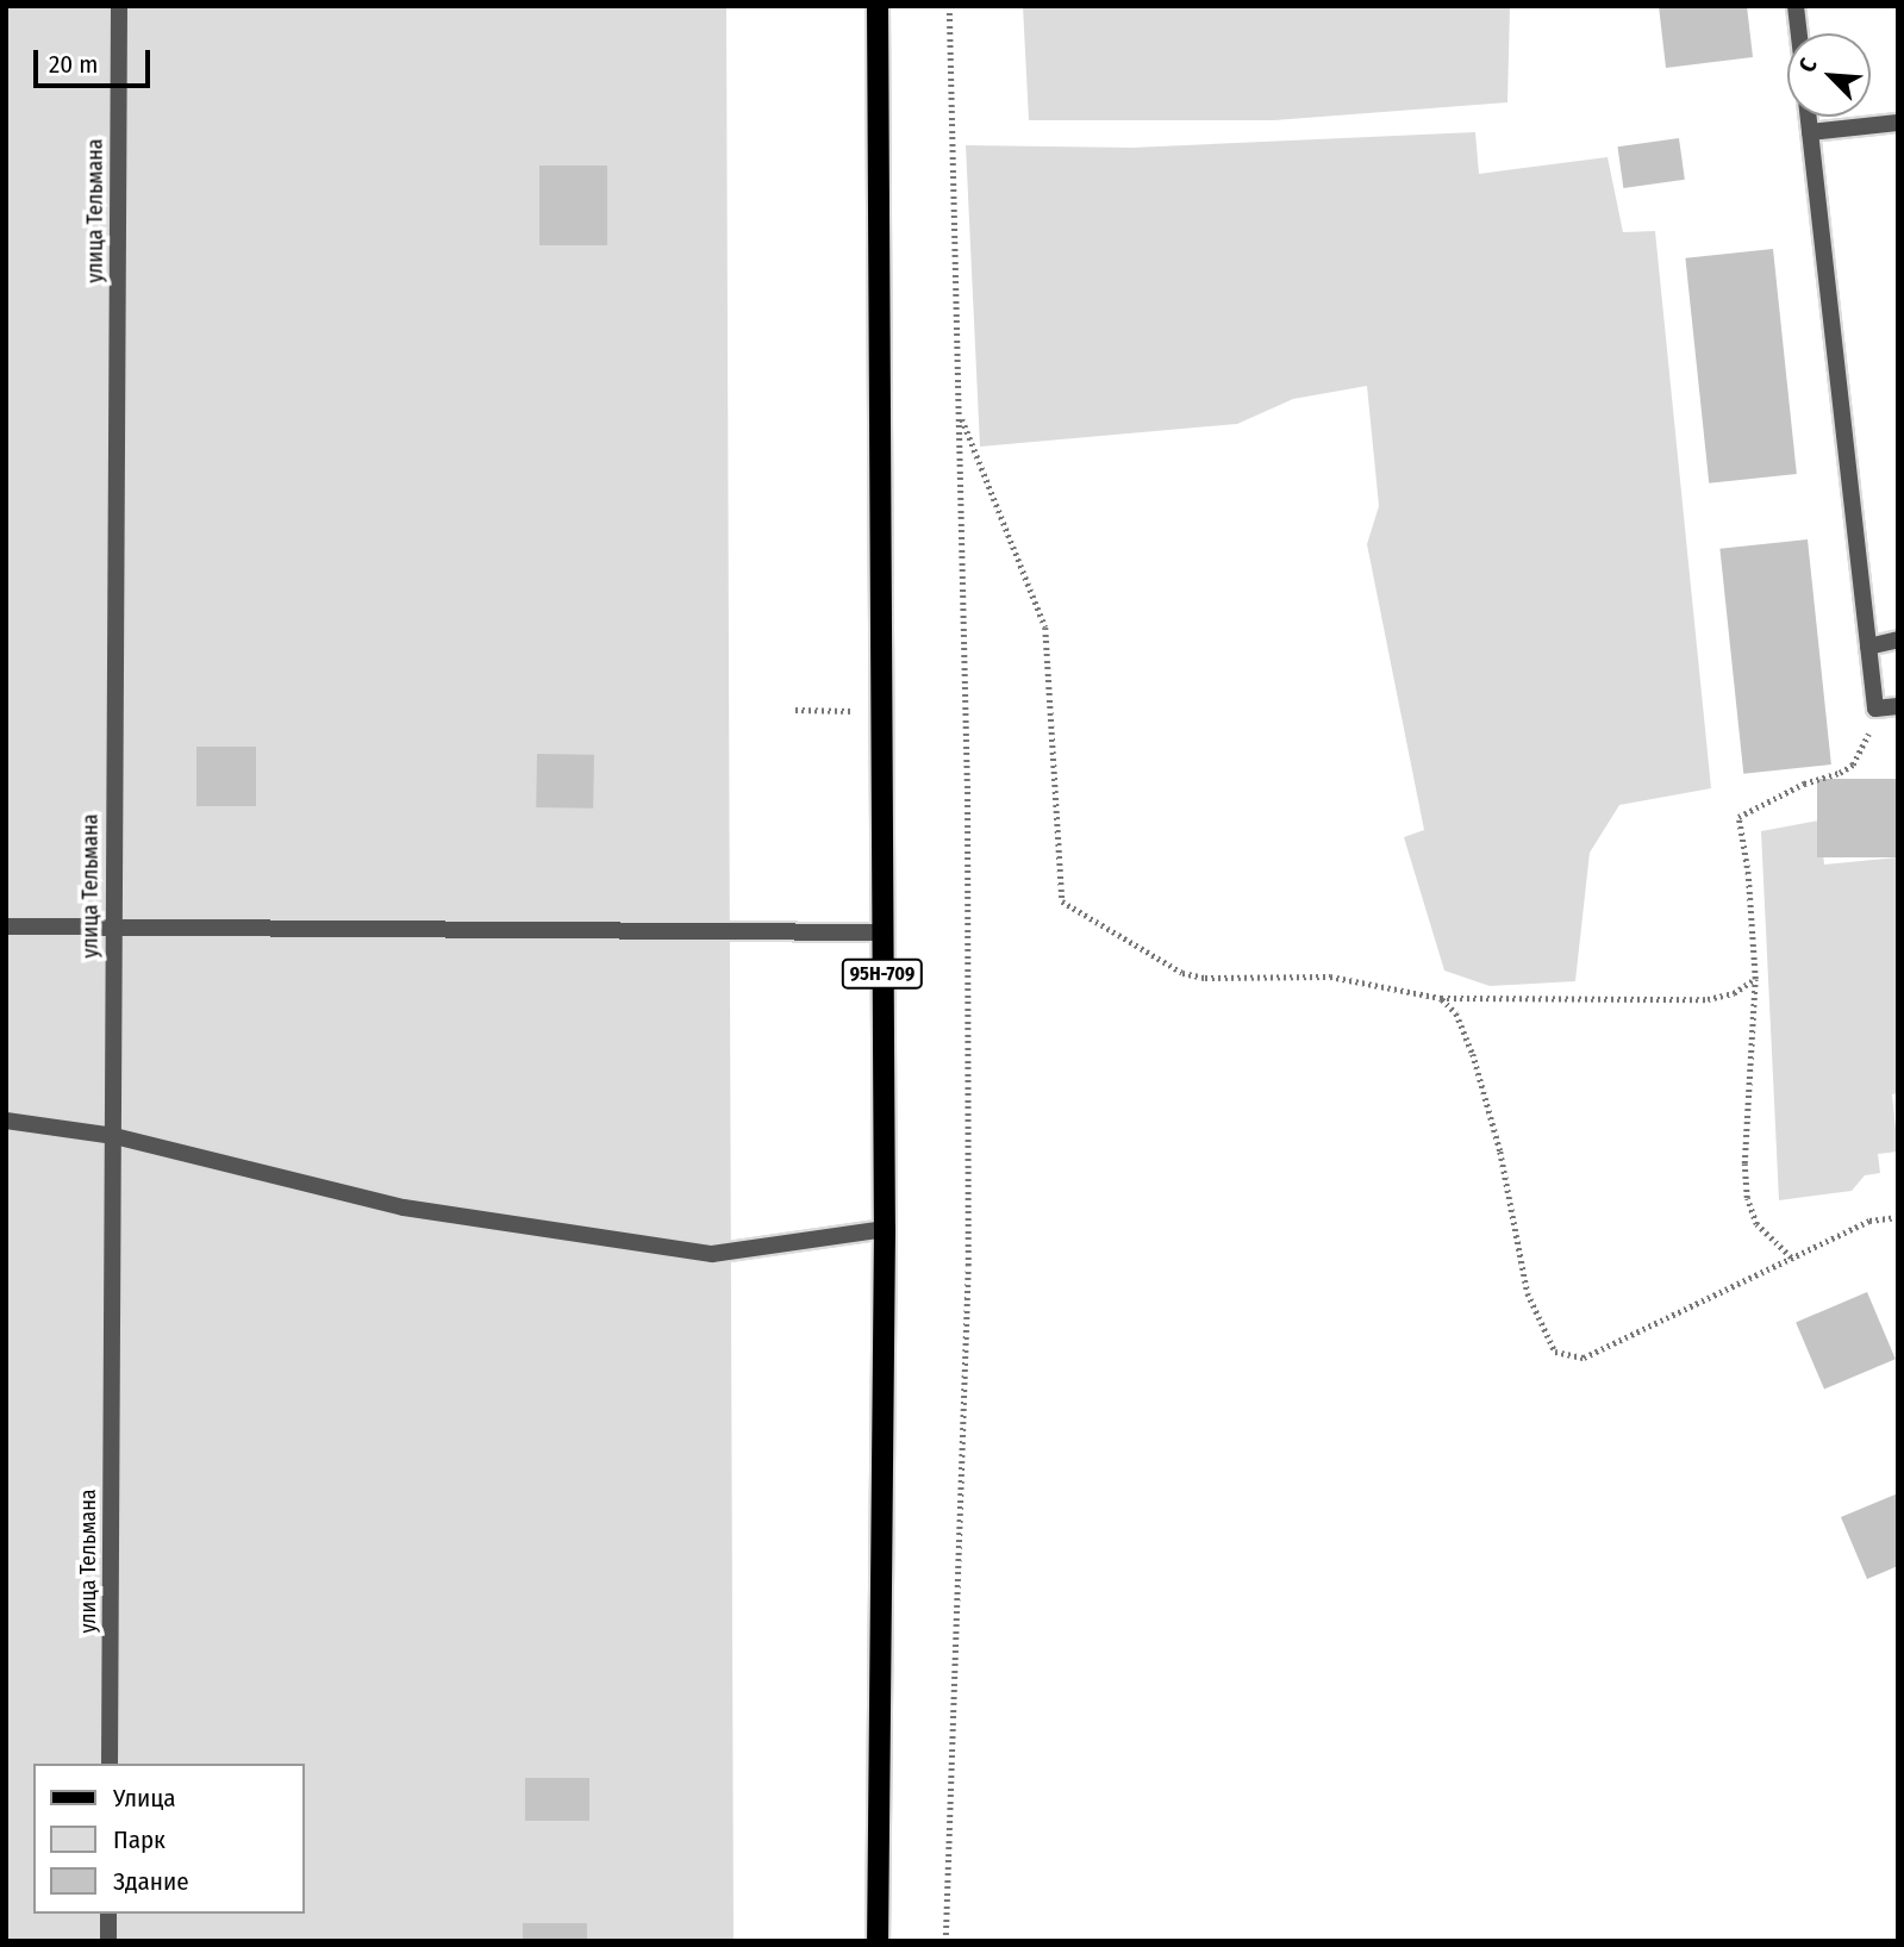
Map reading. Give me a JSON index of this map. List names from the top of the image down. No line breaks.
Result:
{"streets":{"main road":["95Н-709"],"street":["улица Тельмана"]},"legend":["Улица","Парк","Здание"],"scale_bar":"20 m","north":"top left"}
